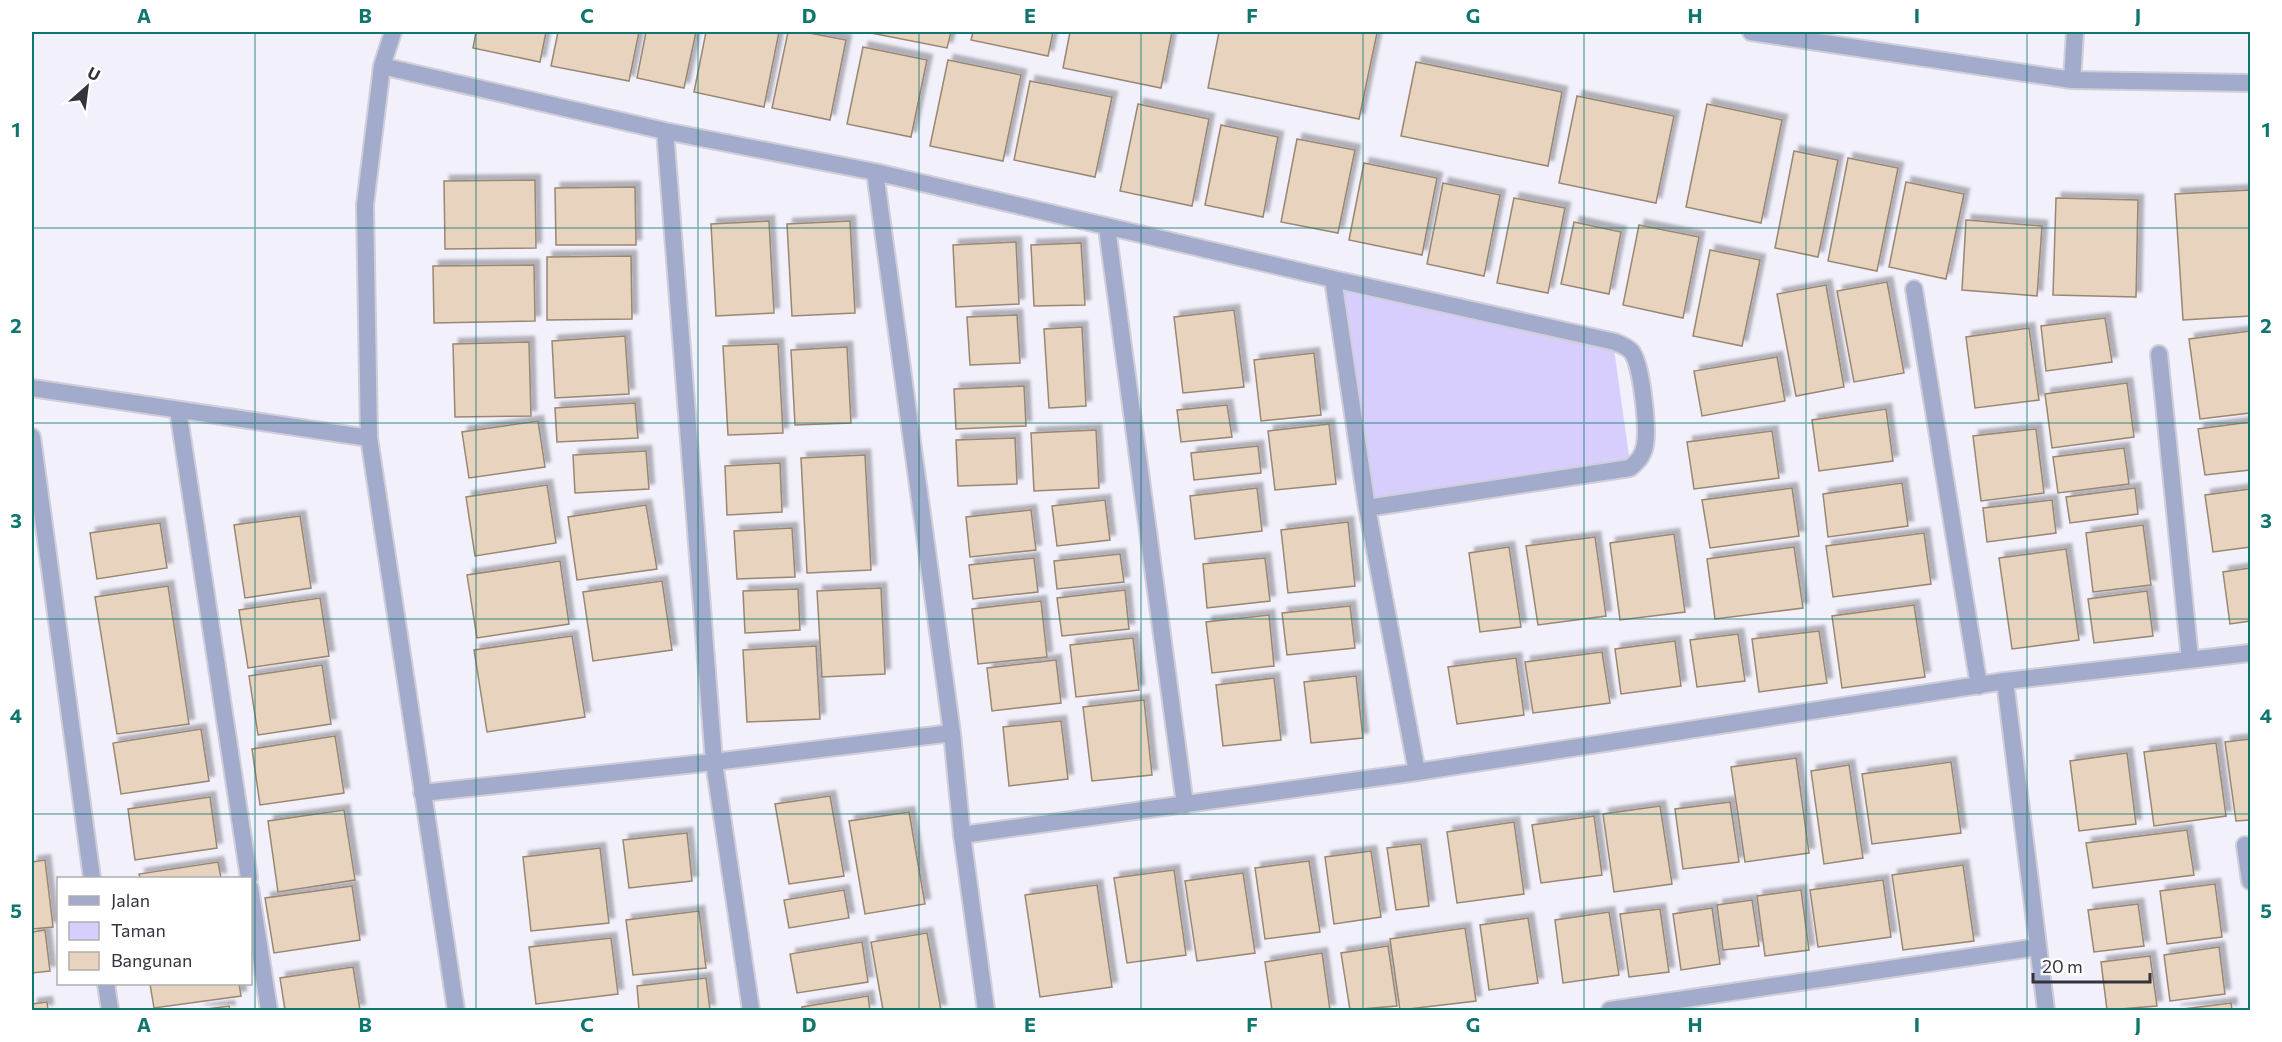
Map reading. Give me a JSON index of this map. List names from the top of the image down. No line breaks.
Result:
{"legend":["Jalan","Taman","Bangunan"],"scale_bar":"20 m","north":"top right","grid":{"columns":["A","B","C","D","E","F","G","H","I","J"],"rows":["1","2","3","4","5"]}}
